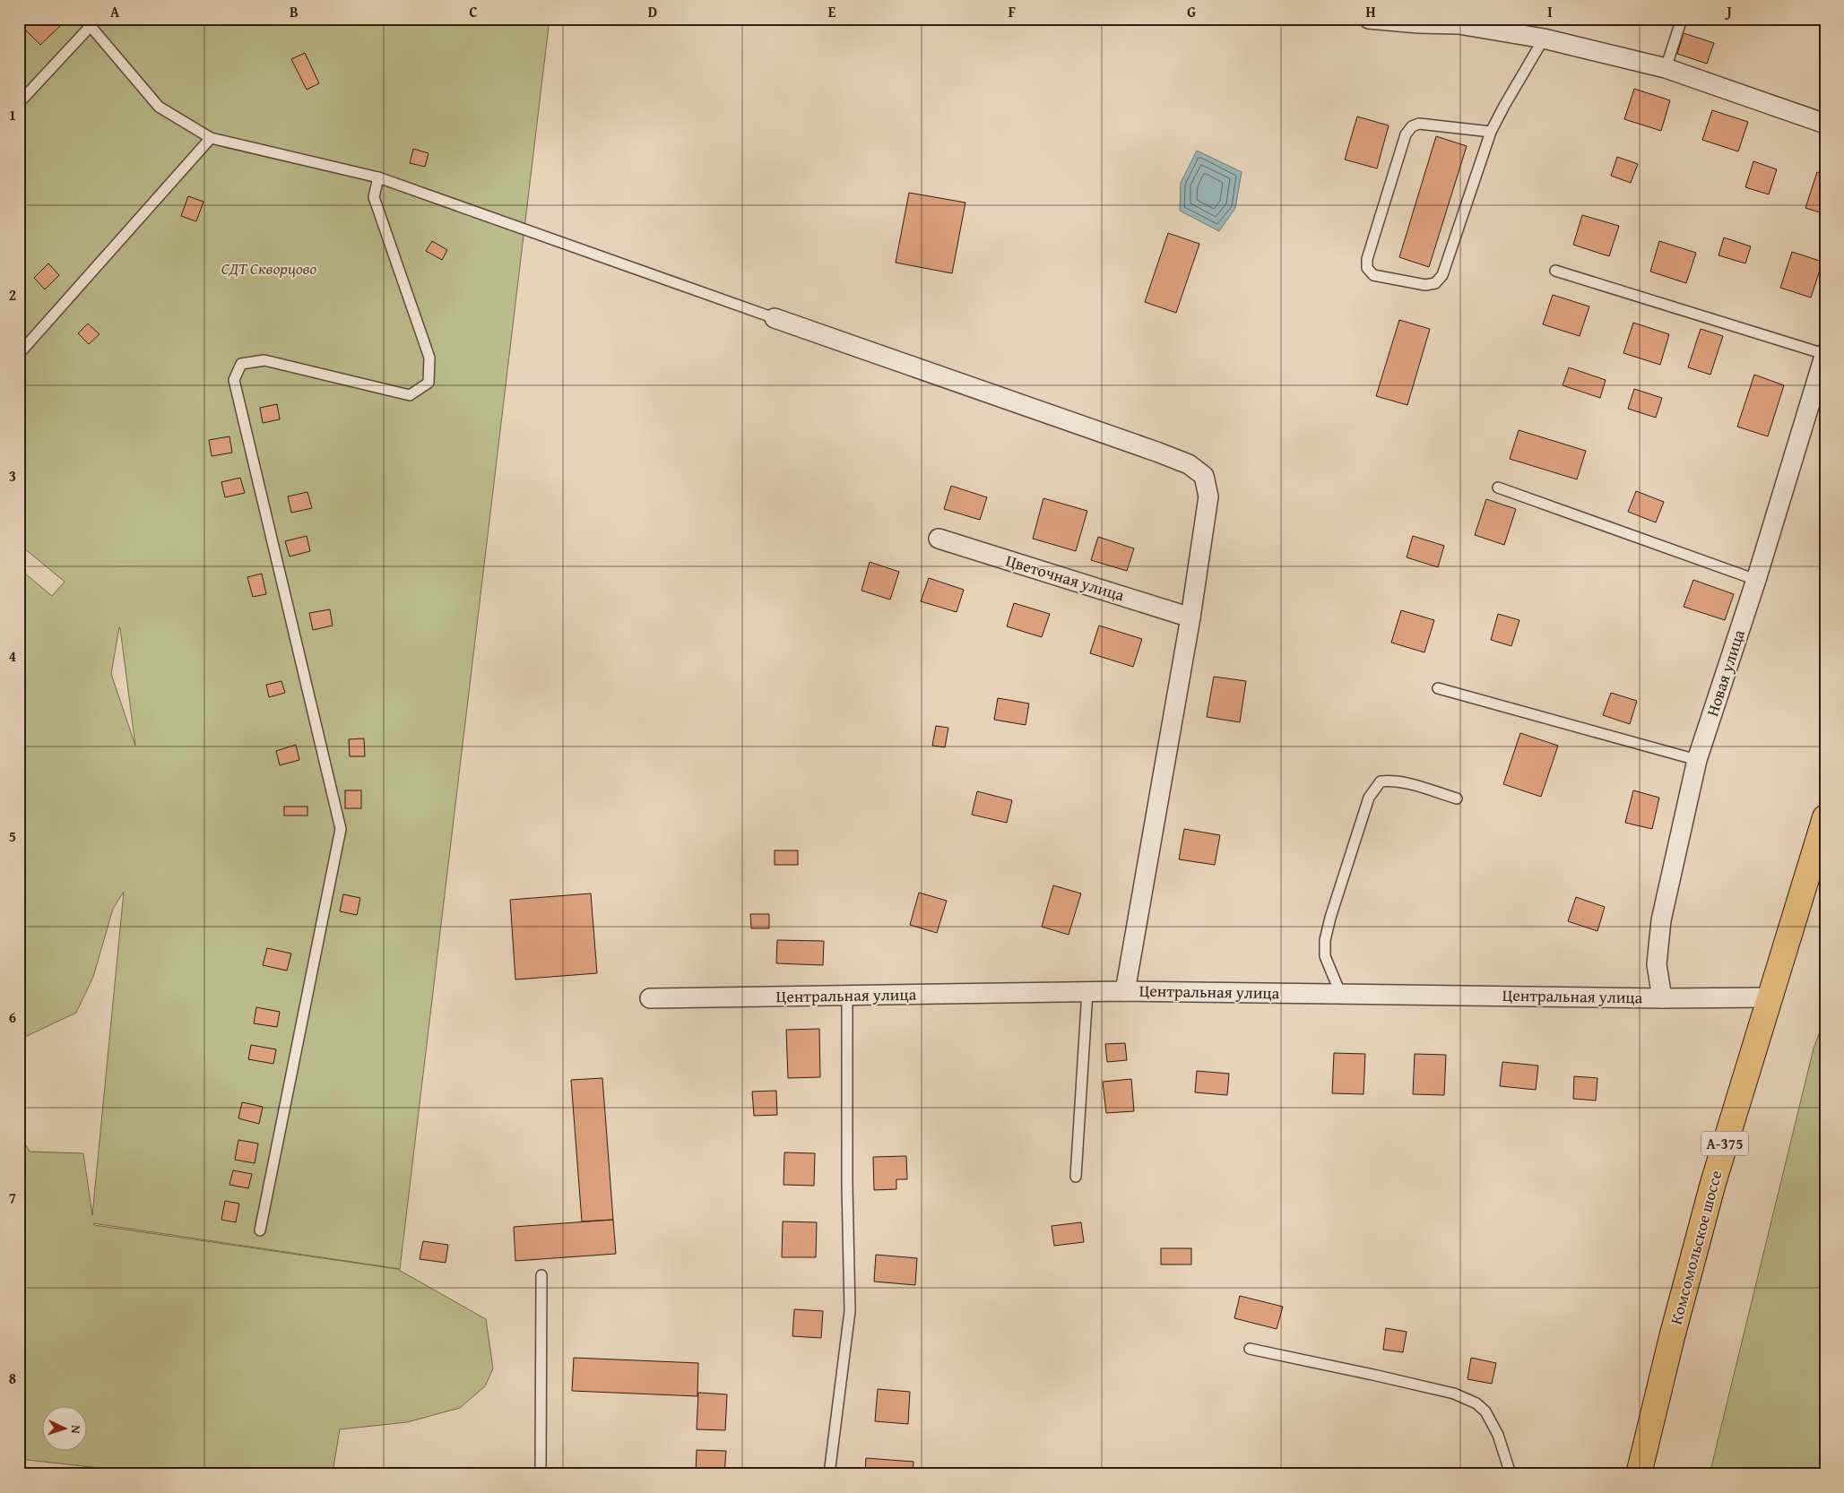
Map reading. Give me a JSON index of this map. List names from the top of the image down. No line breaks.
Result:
{"streets":{"highway":["А-375","Комсомольское шоссе"],"street":["Цветочная улица","Новая улица","Центральная улица"]},"crossings":[["Новая улица","Центральная улица"],["Центральная улица","Комсомольское шоссе"]],"parks":["СДТ Скворцово"],"north":"right","grid":{"columns":["A","B","C","D","E","F","G","H","I","J"],"rows":["1","2","3","4","5","6","7","8"]}}
